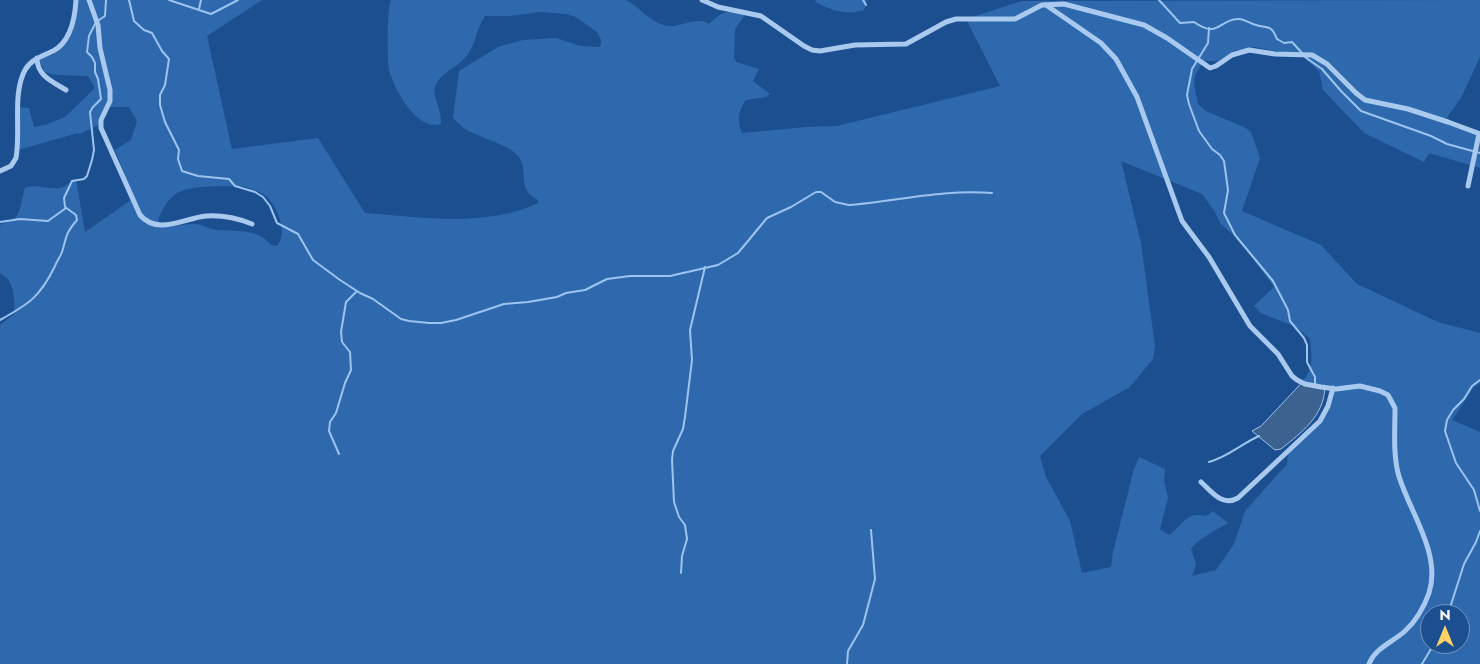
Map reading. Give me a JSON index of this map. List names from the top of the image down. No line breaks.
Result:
{"north":"top"}
